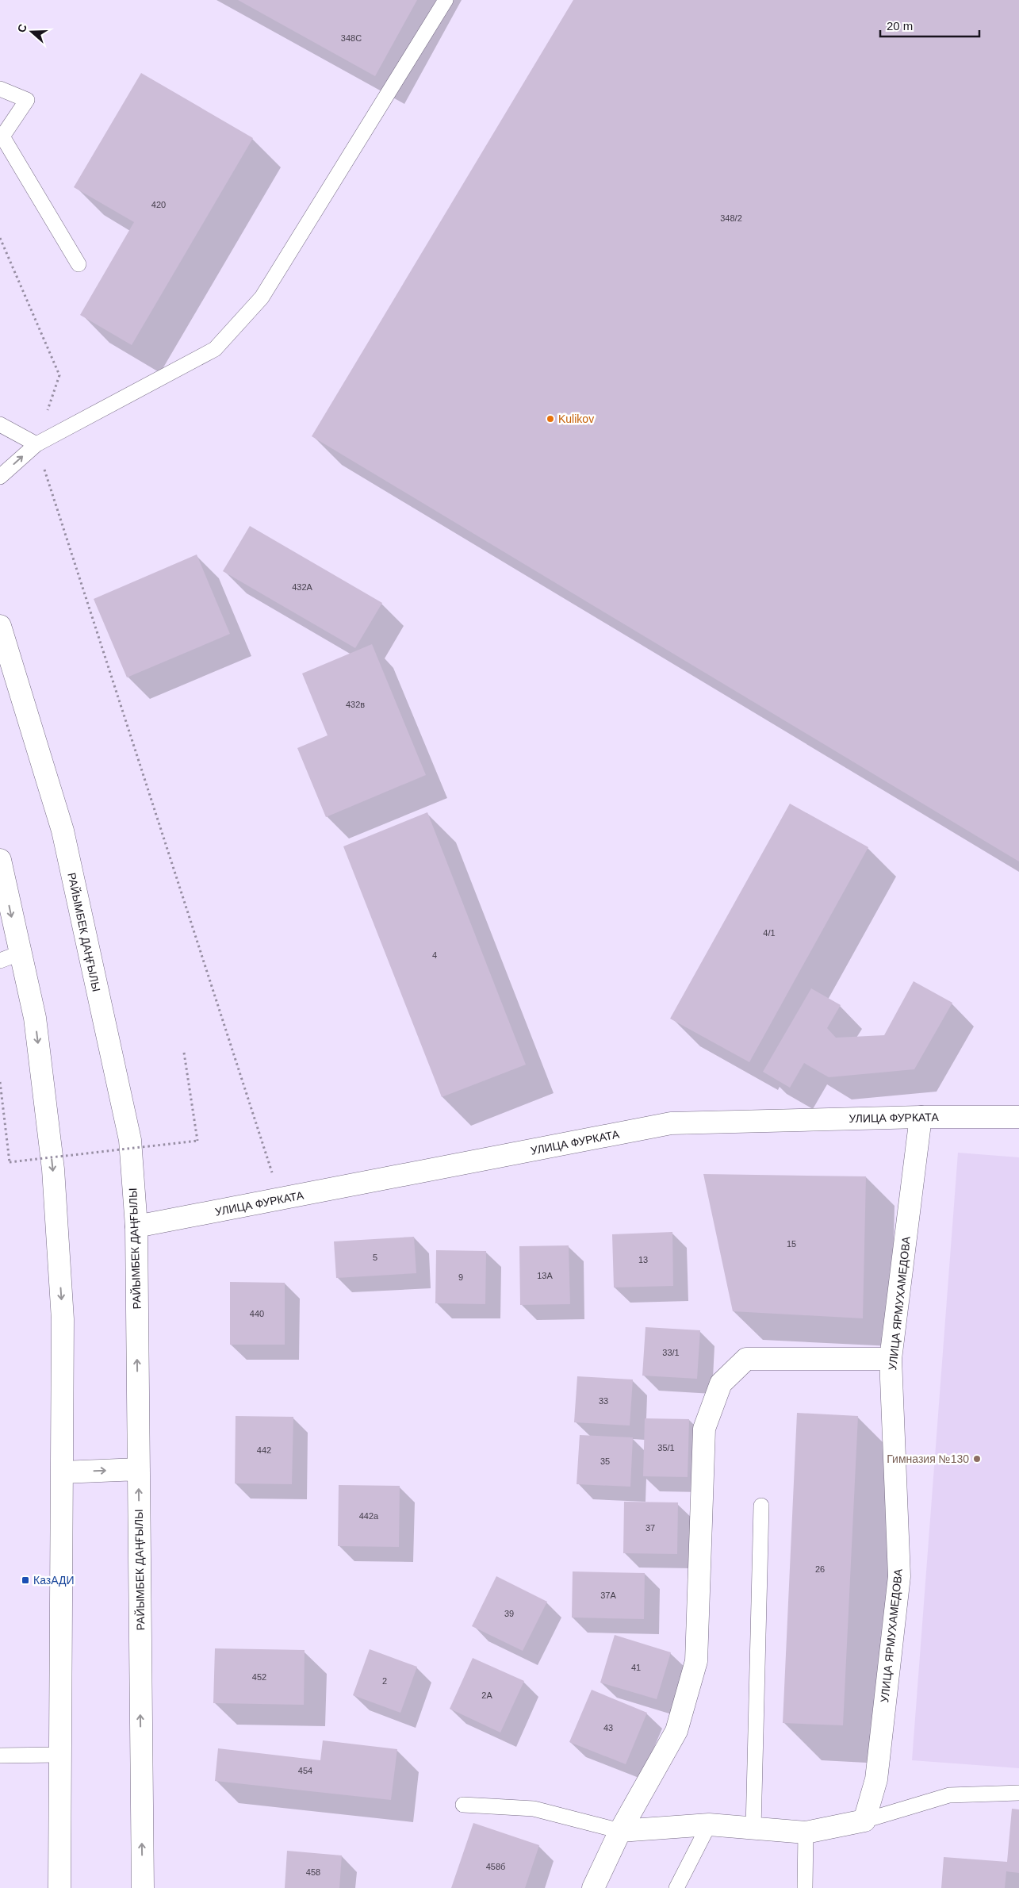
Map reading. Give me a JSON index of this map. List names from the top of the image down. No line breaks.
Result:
{"streets":{"street":["РАЙЫМБЕК ДАҢҒЫЛЫ","УЛИЦА ФУРКАТА","УЛИЦА ЯРМУХАМЕДОВА"]},"crossings":[["РАЙЫМБЕК ДАҢҒЫЛЫ","УЛИЦА ФУРКАТА"],["УЛИЦА ФУРКАТА","УЛИЦА ЯРМУХАМЕДОВА"]],"places":{"other":["Kulikov","Гимназия №130"],"transit":["КазАДИ"]},"house_numbers":["348С","420","348/2","432А","432в","4/1","4","15","5","13","13А","9","440","33/1","33","35/1","442","35","442а","37","26","37А","39","41","452","2","2А","43","454","458б","458"],"scale_bar":"20 m","north":"left"}
